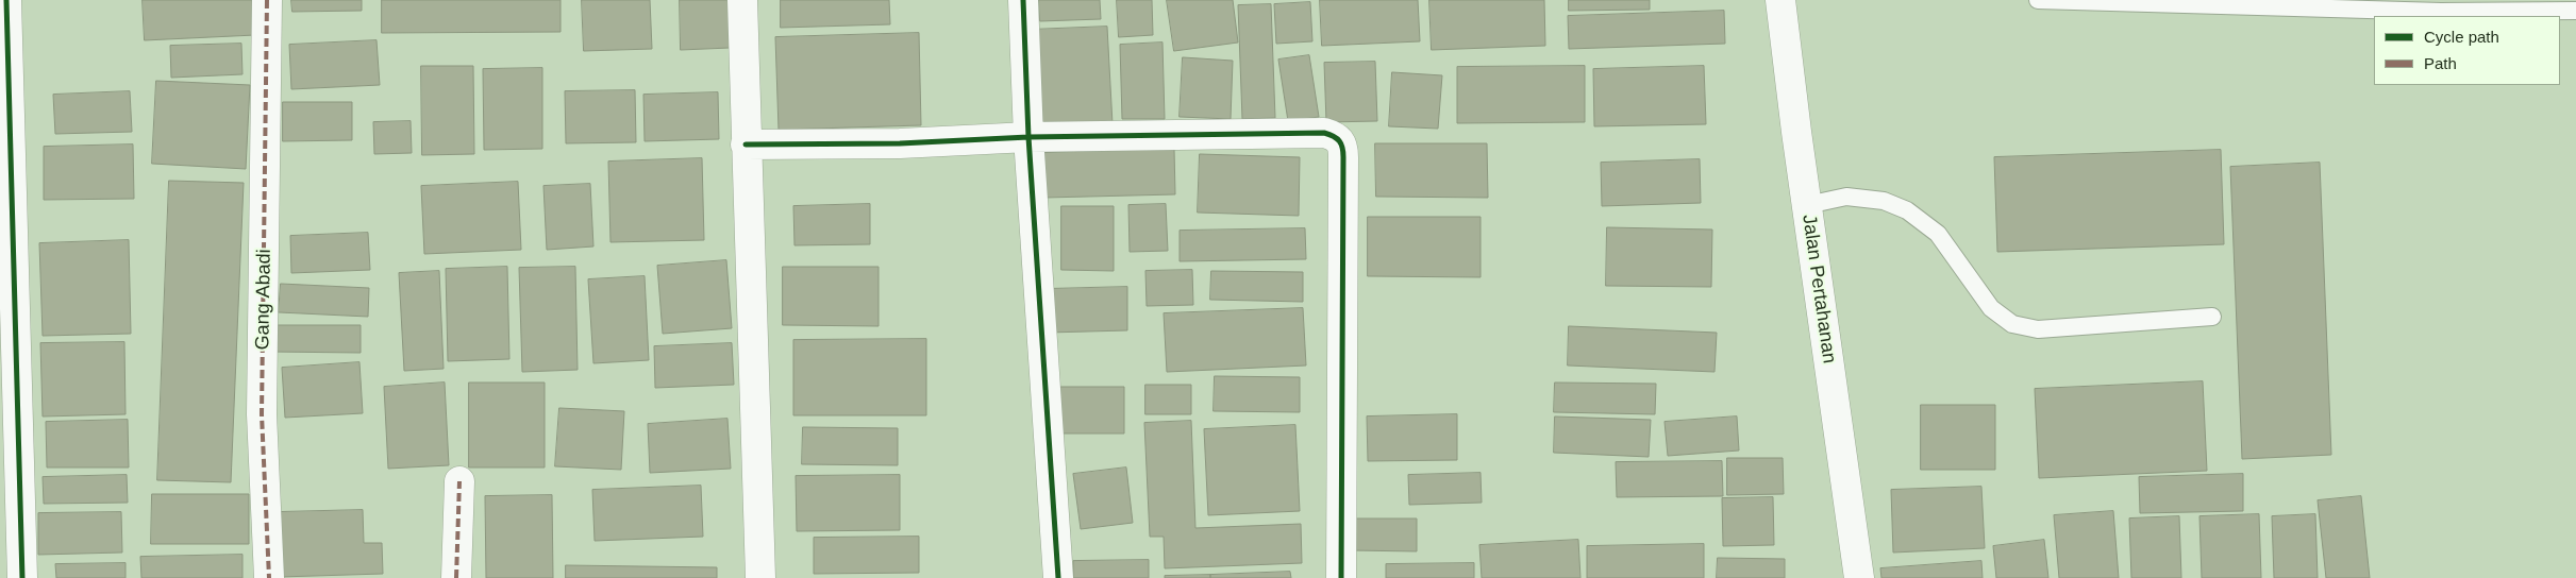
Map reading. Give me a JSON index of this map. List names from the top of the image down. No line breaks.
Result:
{"streets":{"street":["Jalan Pertahanan","Gang Abadi"]},"legend":["Cycle path","Path"]}
